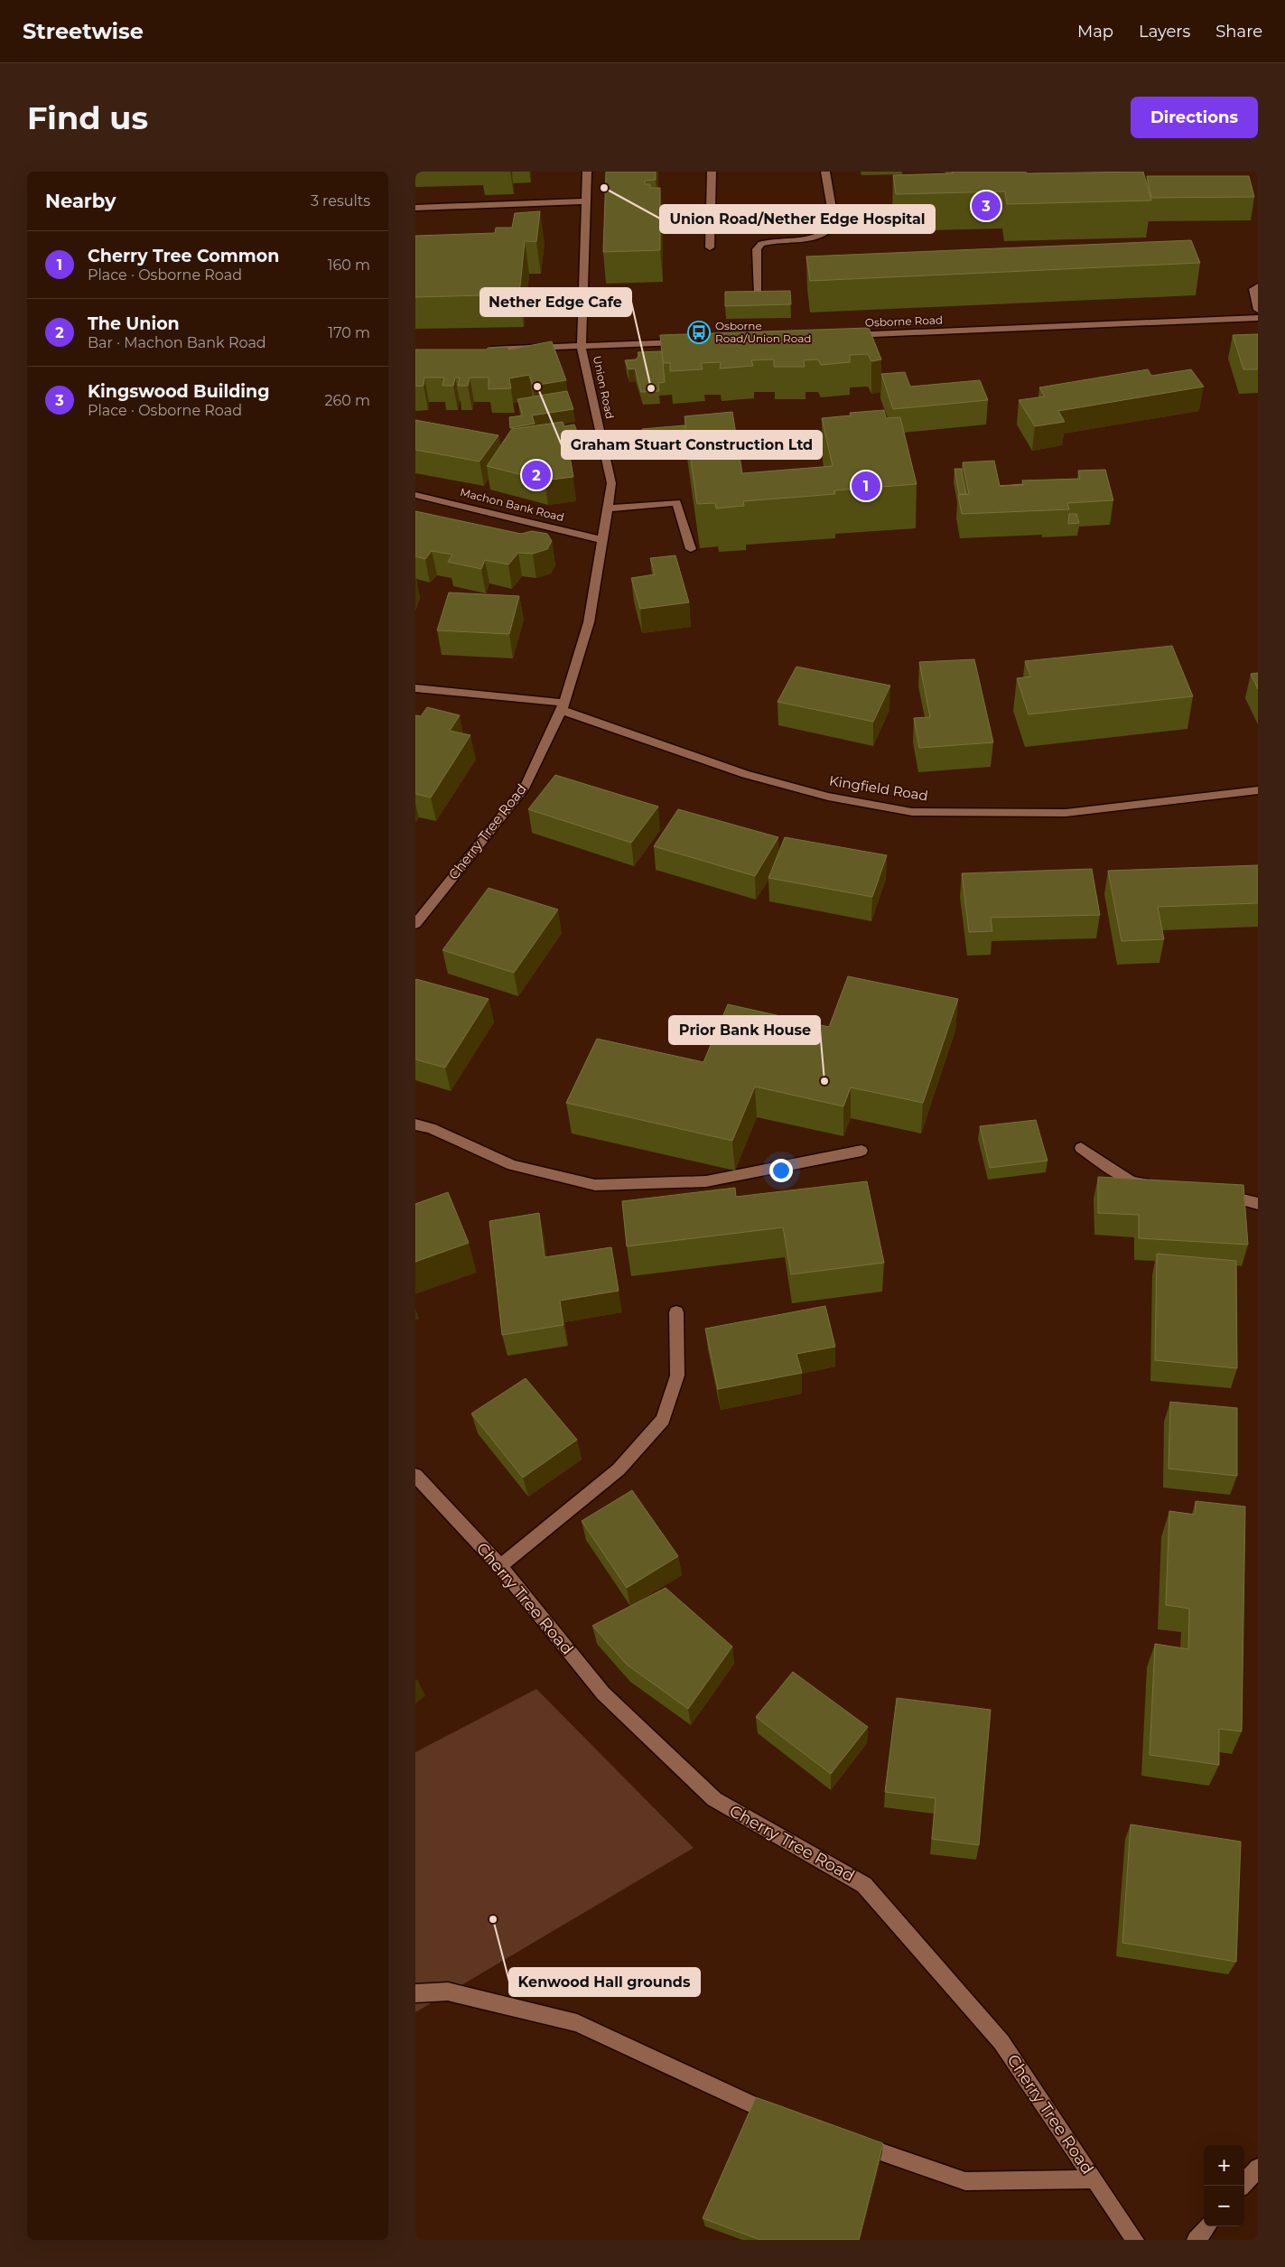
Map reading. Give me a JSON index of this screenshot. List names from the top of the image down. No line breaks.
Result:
{"streets":{"street":["Osborne Road","Union Road","Machon Bank Road","Kingfield Road","Cherry Tree Road"]},"crossings":[["Union Road","Machon Bank Road"],["Union Road","Kingfield Road"],["Union Road","Cherry Tree Road"],["Kingfield Road","Cherry Tree Road"]],"places":{"other":["Union Road/Nether Edge Hospital","Graham Stuart Construction Ltd","Nether Edge Cafe","Prior Bank House","Kenwood Hall grounds"],"bus stop":["Osborne Road/Union Road"]},"page":{"header":"Streetwise","nav":["Map","Layers","Share"],"buttons":"Directions","title":"Find us","heading":["Nearby","3 results"],"pins":["3","2","1"],"list":[{"mark":"1","name":"Cherry Tree Common","note":"Place · Osborne Road","value":"160 m"},{"mark":"2","name":"The Union","note":"Bar · Machon Bank Road","value":"170 m"},{"mark":"3","name":"Kingswood Building","note":"Place · Osborne Road","value":"260 m"}],"map_buttons":["+","−"]}}
